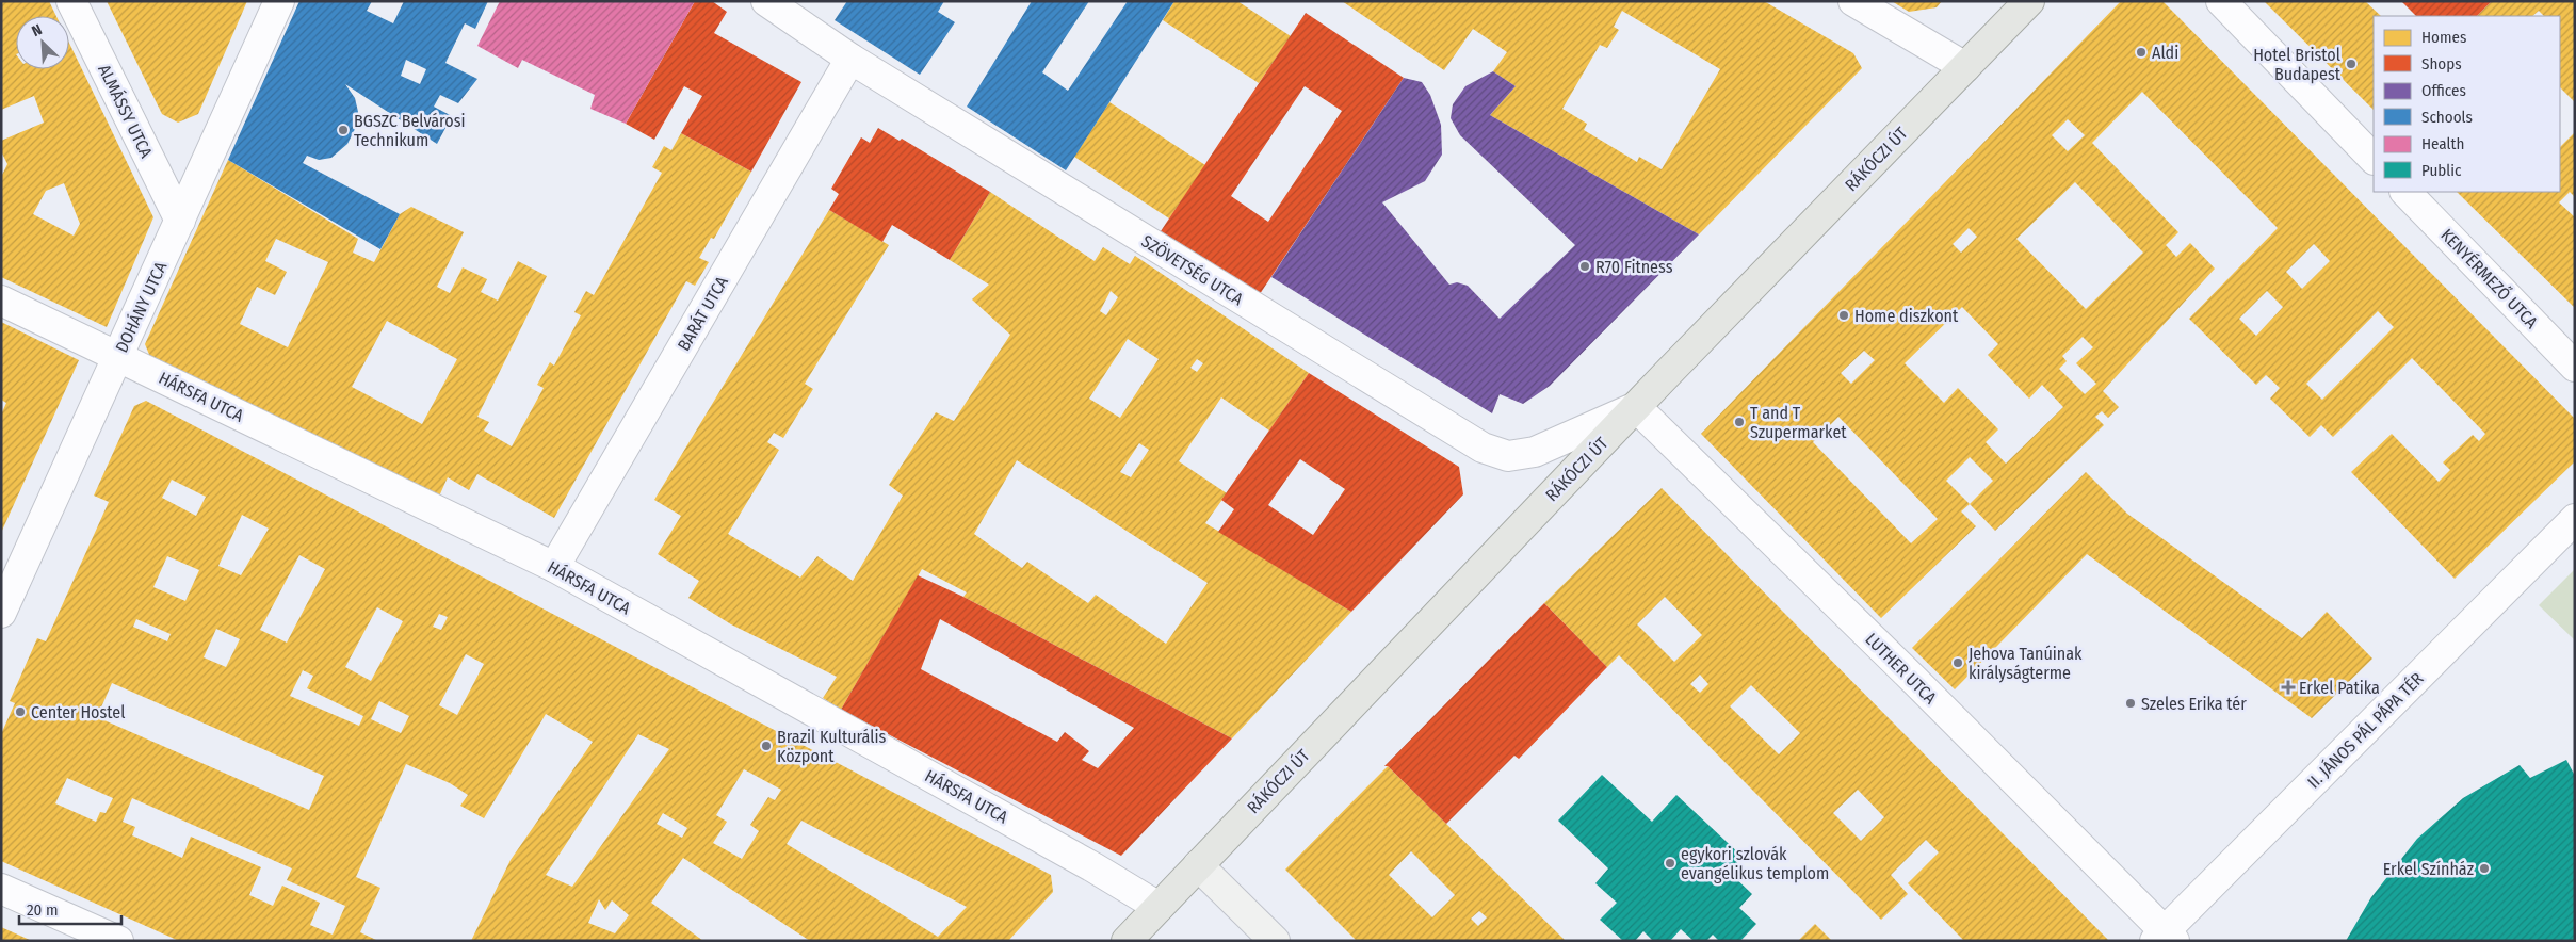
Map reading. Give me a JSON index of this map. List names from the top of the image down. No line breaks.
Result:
{"streets":{"main road":["RÁKÓCZI ÚT"],"street":["ALMÁSSY UTCA","SZÖVETSÉG UTCA","KENYÉRMEZŐ UTCA","DOHÁNY UTCA","BARÁT UTCA","HÁRSFA UTCA","LUTHER UTCA","II. JÁNOS PÁL PÁPA TÉR"]},"crossings":[["ALMÁSSY UTCA","DOHÁNY UTCA"],["RÁKÓCZI ÚT","SZÖVETSÉG UTCA"],["RÁKÓCZI ÚT","HÁRSFA UTCA"],["RÁKÓCZI ÚT","LUTHER UTCA"],["SZÖVETSÉG UTCA","BARÁT UTCA"],["SZÖVETSÉG UTCA","LUTHER UTCA"],["DOHÁNY UTCA","HÁRSFA UTCA"],["BARÁT UTCA","HÁRSFA UTCA"],["LUTHER UTCA","II. JÁNOS PÁL PÁPA TÉR"]],"places":{"other":["Aldi","Hotel Bristol Budapest","BGSZC Belvárosi Technikum","R70 Fitness","Home diszkont","T and T Szupermarket","Jehova Tanúinak királyságterme","Szeles Erika tér","Center Hostel","Brazil Kulturális Központ","egykori szlovák evangélikus templom","Erkel Színház"],"health":["Erkel Patika"]},"legend":["Homes","Shops","Offices","Schools","Health","Public"],"scale_bar":"20 m","north":"top left"}
